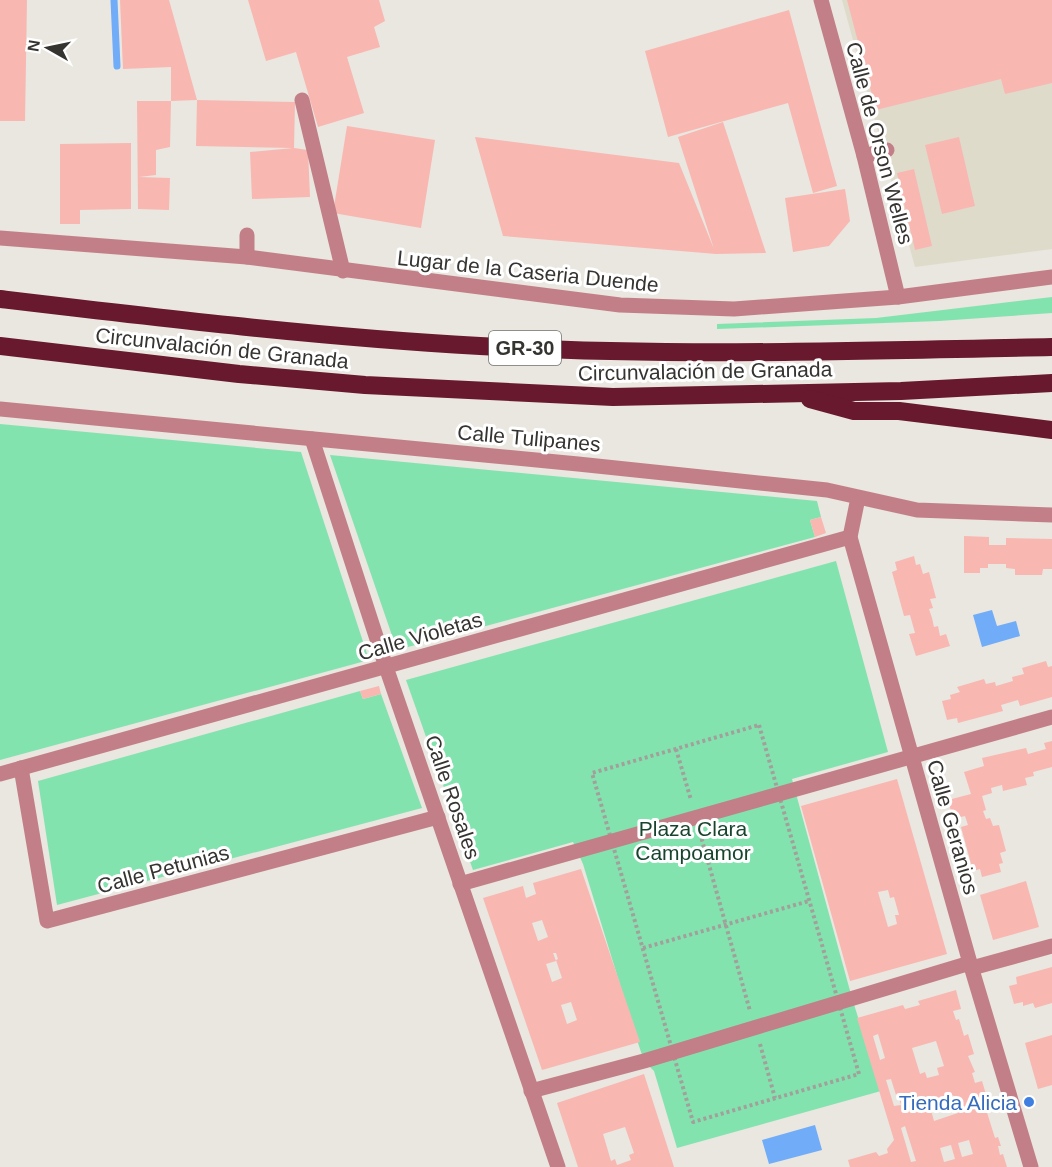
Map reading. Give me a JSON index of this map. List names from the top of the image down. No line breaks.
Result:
{"streets":{"highway":["Circunvalación de Granada","GR-30"],"street":["Calle de Orson Welles","Lugar de la Caseria Duende","Calle Tulipanes","Calle Violetas","Calle Rosales","Calle Geranios","Calle Petunias"]},"crossings":[["Calle de Orson Welles","Lugar de la Caseria Duende"],["Calle Tulipanes","Calle Rosales"],["Calle Tulipanes","Calle Geranios"],["Calle Violetas","Calle Rosales"],["Calle Violetas","Calle Geranios"],["Calle Violetas","Calle Petunias"],["Calle Rosales","Calle Petunias"]],"parks":["Plaza Clara Campoamor"],"places":["Tienda Alicia"],"north":"left"}
